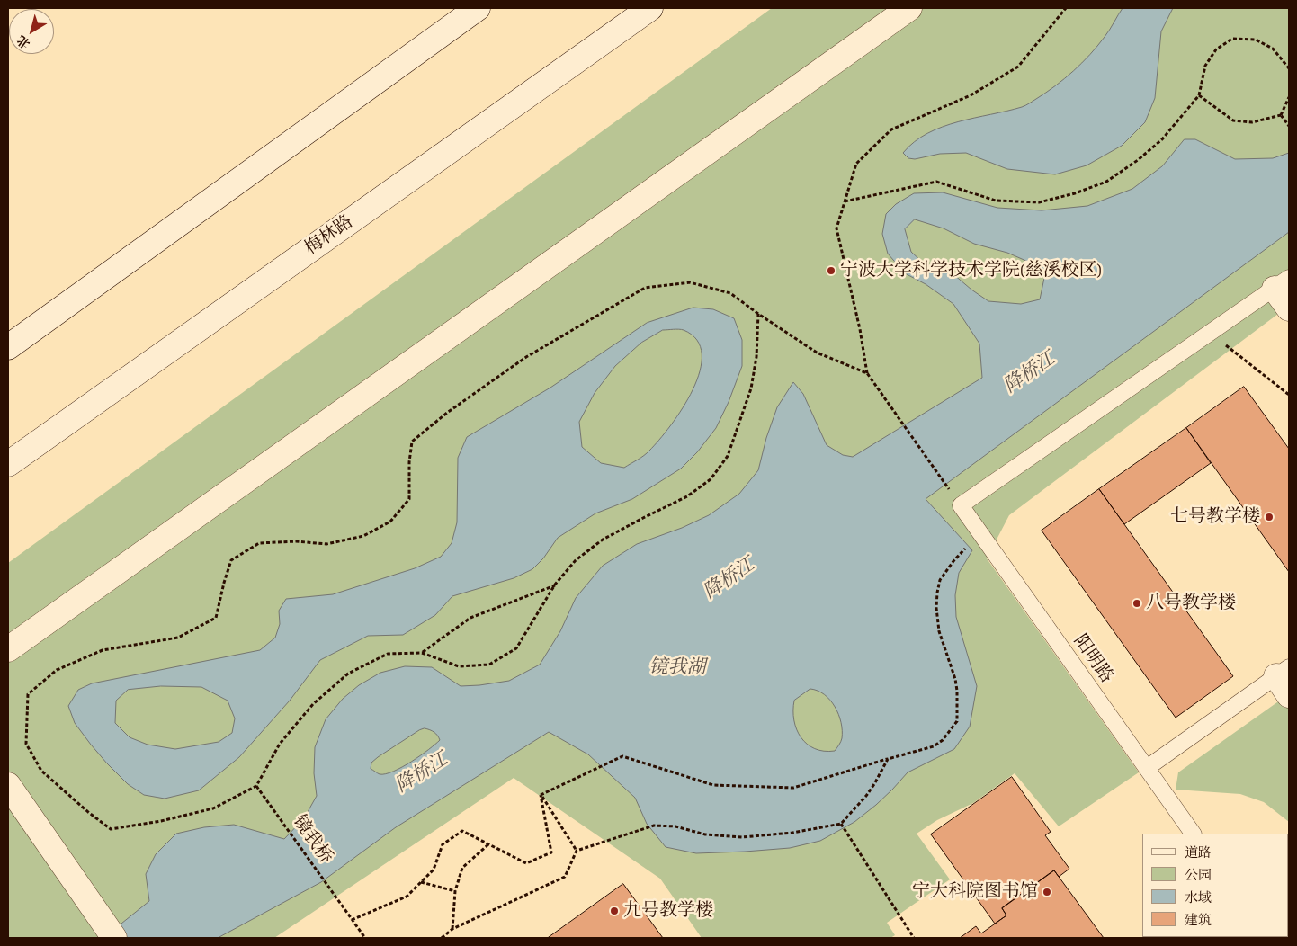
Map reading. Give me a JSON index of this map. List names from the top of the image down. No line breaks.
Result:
{"streets":{"main road":["梅林路"],"lane":["阳明路"],"path":["镜我桥"]},"water":["降桥江","镜我湖"],"places":["宁波大学科学技术学院(慈溪校区)","七号教学楼","八号教学楼","宁大科院图书馆","九号教学楼"],"legend":["道路","公园","水域","建筑"],"north":"bottom left"}
